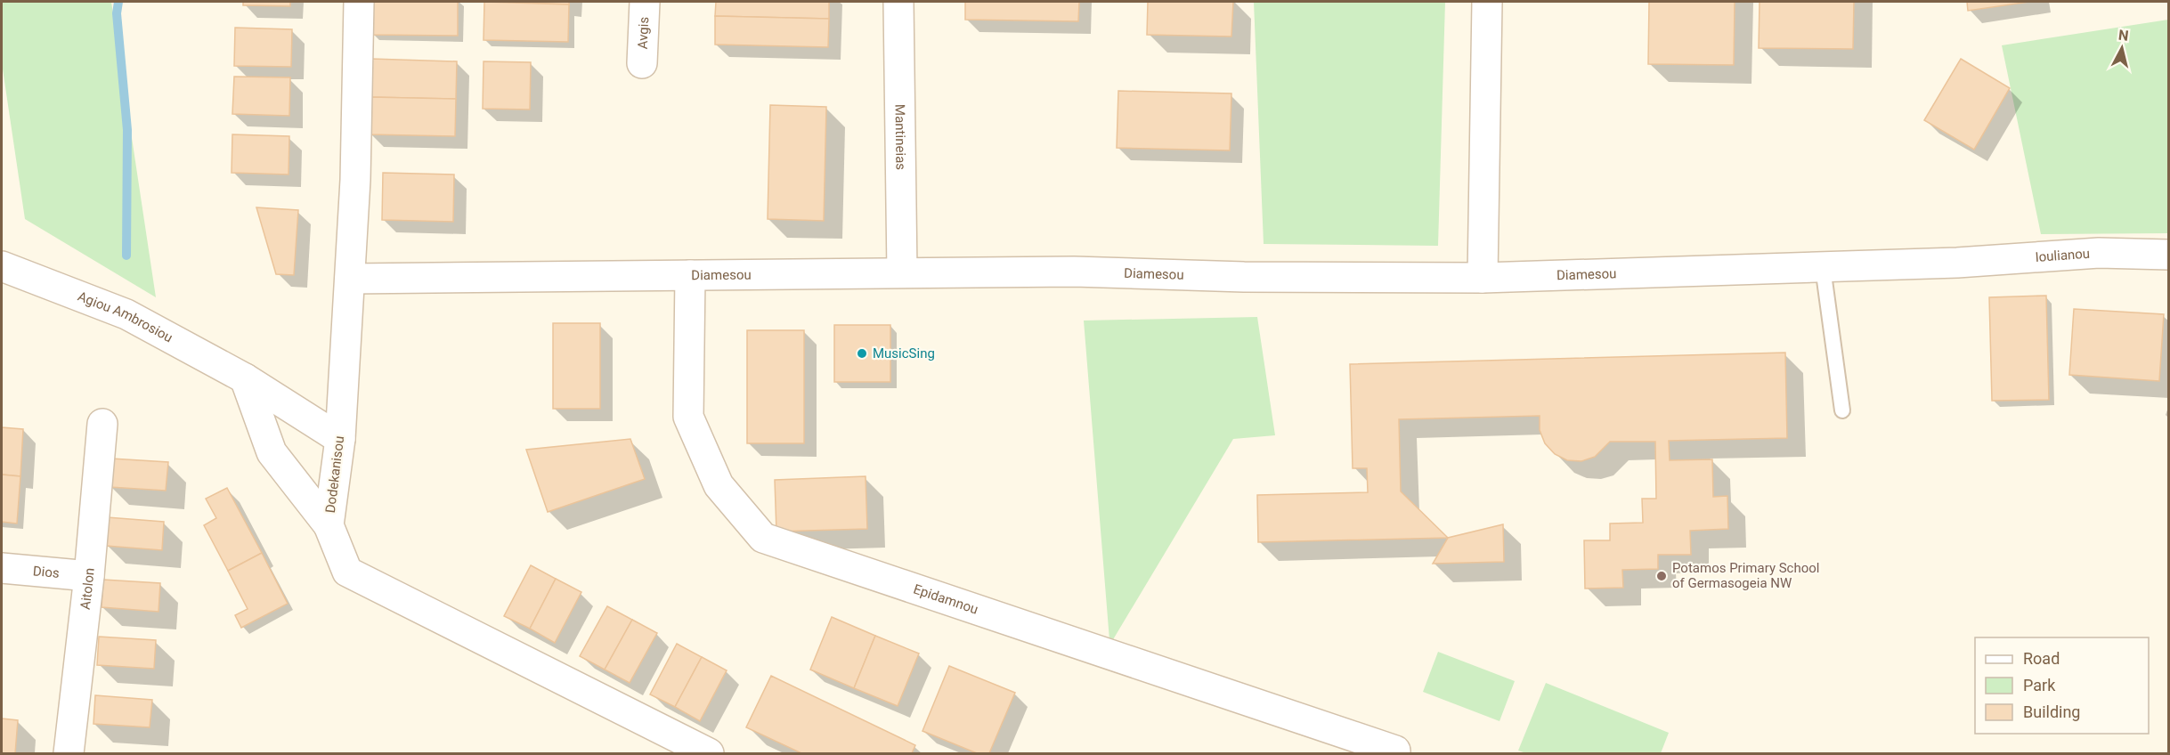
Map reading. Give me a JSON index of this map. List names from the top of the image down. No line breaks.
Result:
{"streets":{"street":["Avgis","Mantineias","Ioulianou","Diamesou","Agiou Ambrosiou","Dodekanisou","Dios","Aitolon","Epidamnou"]},"crossings":[["Mantineias","Diamesou"],["Ioulianou","Diamesou"],["Diamesou","Dodekanisou"],["Diamesou","Epidamnou"],["Agiou Ambrosiou","Dodekanisou"],["Dios","Aitolon"]],"places":["MusicSing","Potamos Primary School of Germasogeia NW"],"legend":["Road","Park","Building"],"north":"top"}
